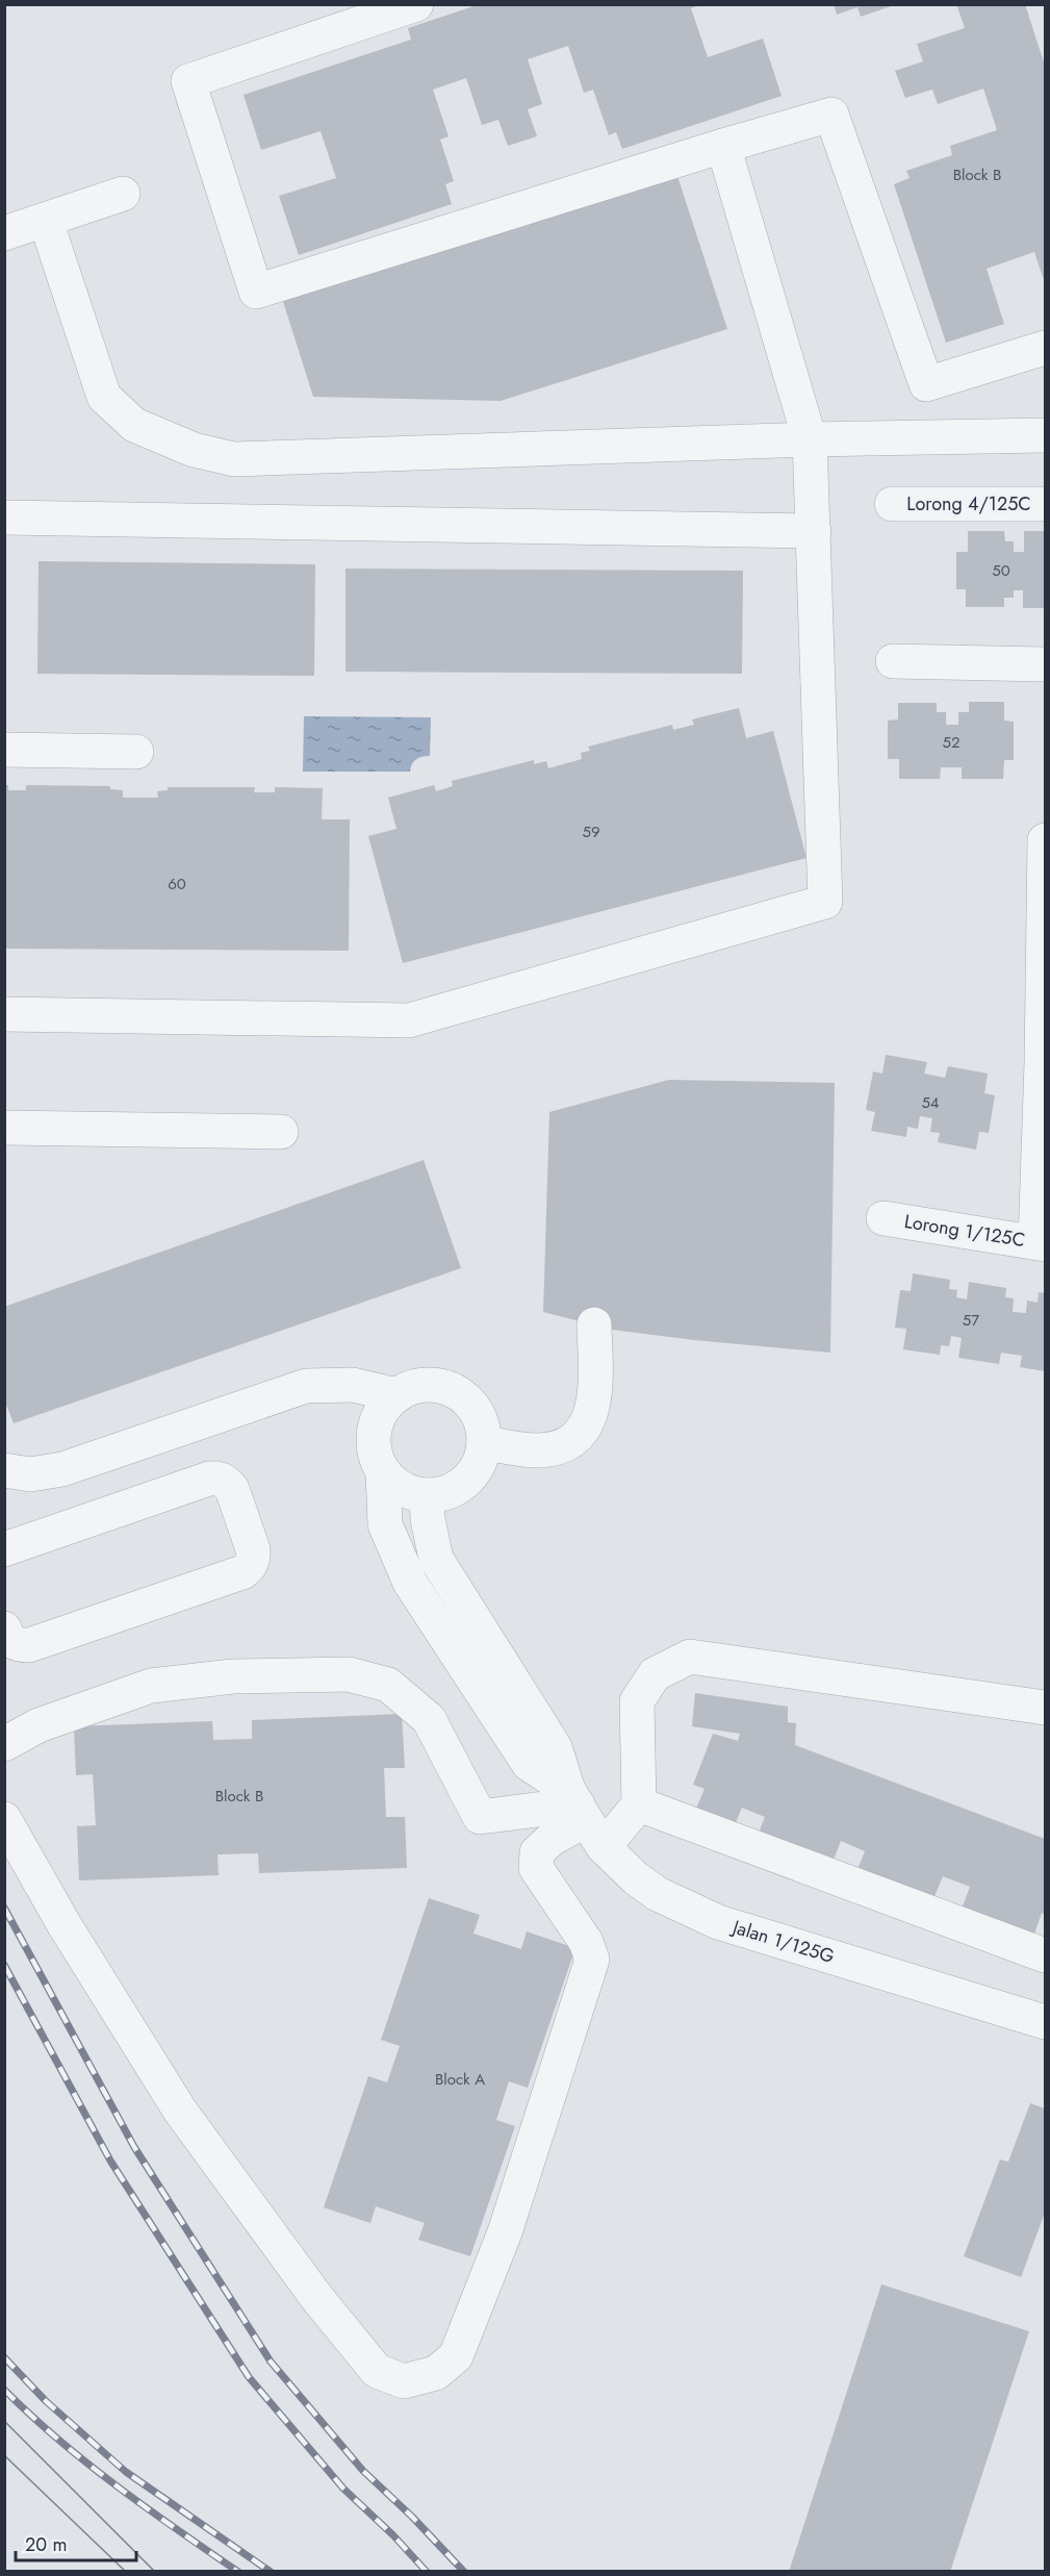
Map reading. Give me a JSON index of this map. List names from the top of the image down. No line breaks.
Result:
{"streets":{"street":["Lorong 4/125C","Lorong 1/125C","Jalan 1/125G"]},"house_numbers":["Block B","50","52","59","60","54","57","Block B","Block A"],"scale_bar":"20 m"}
